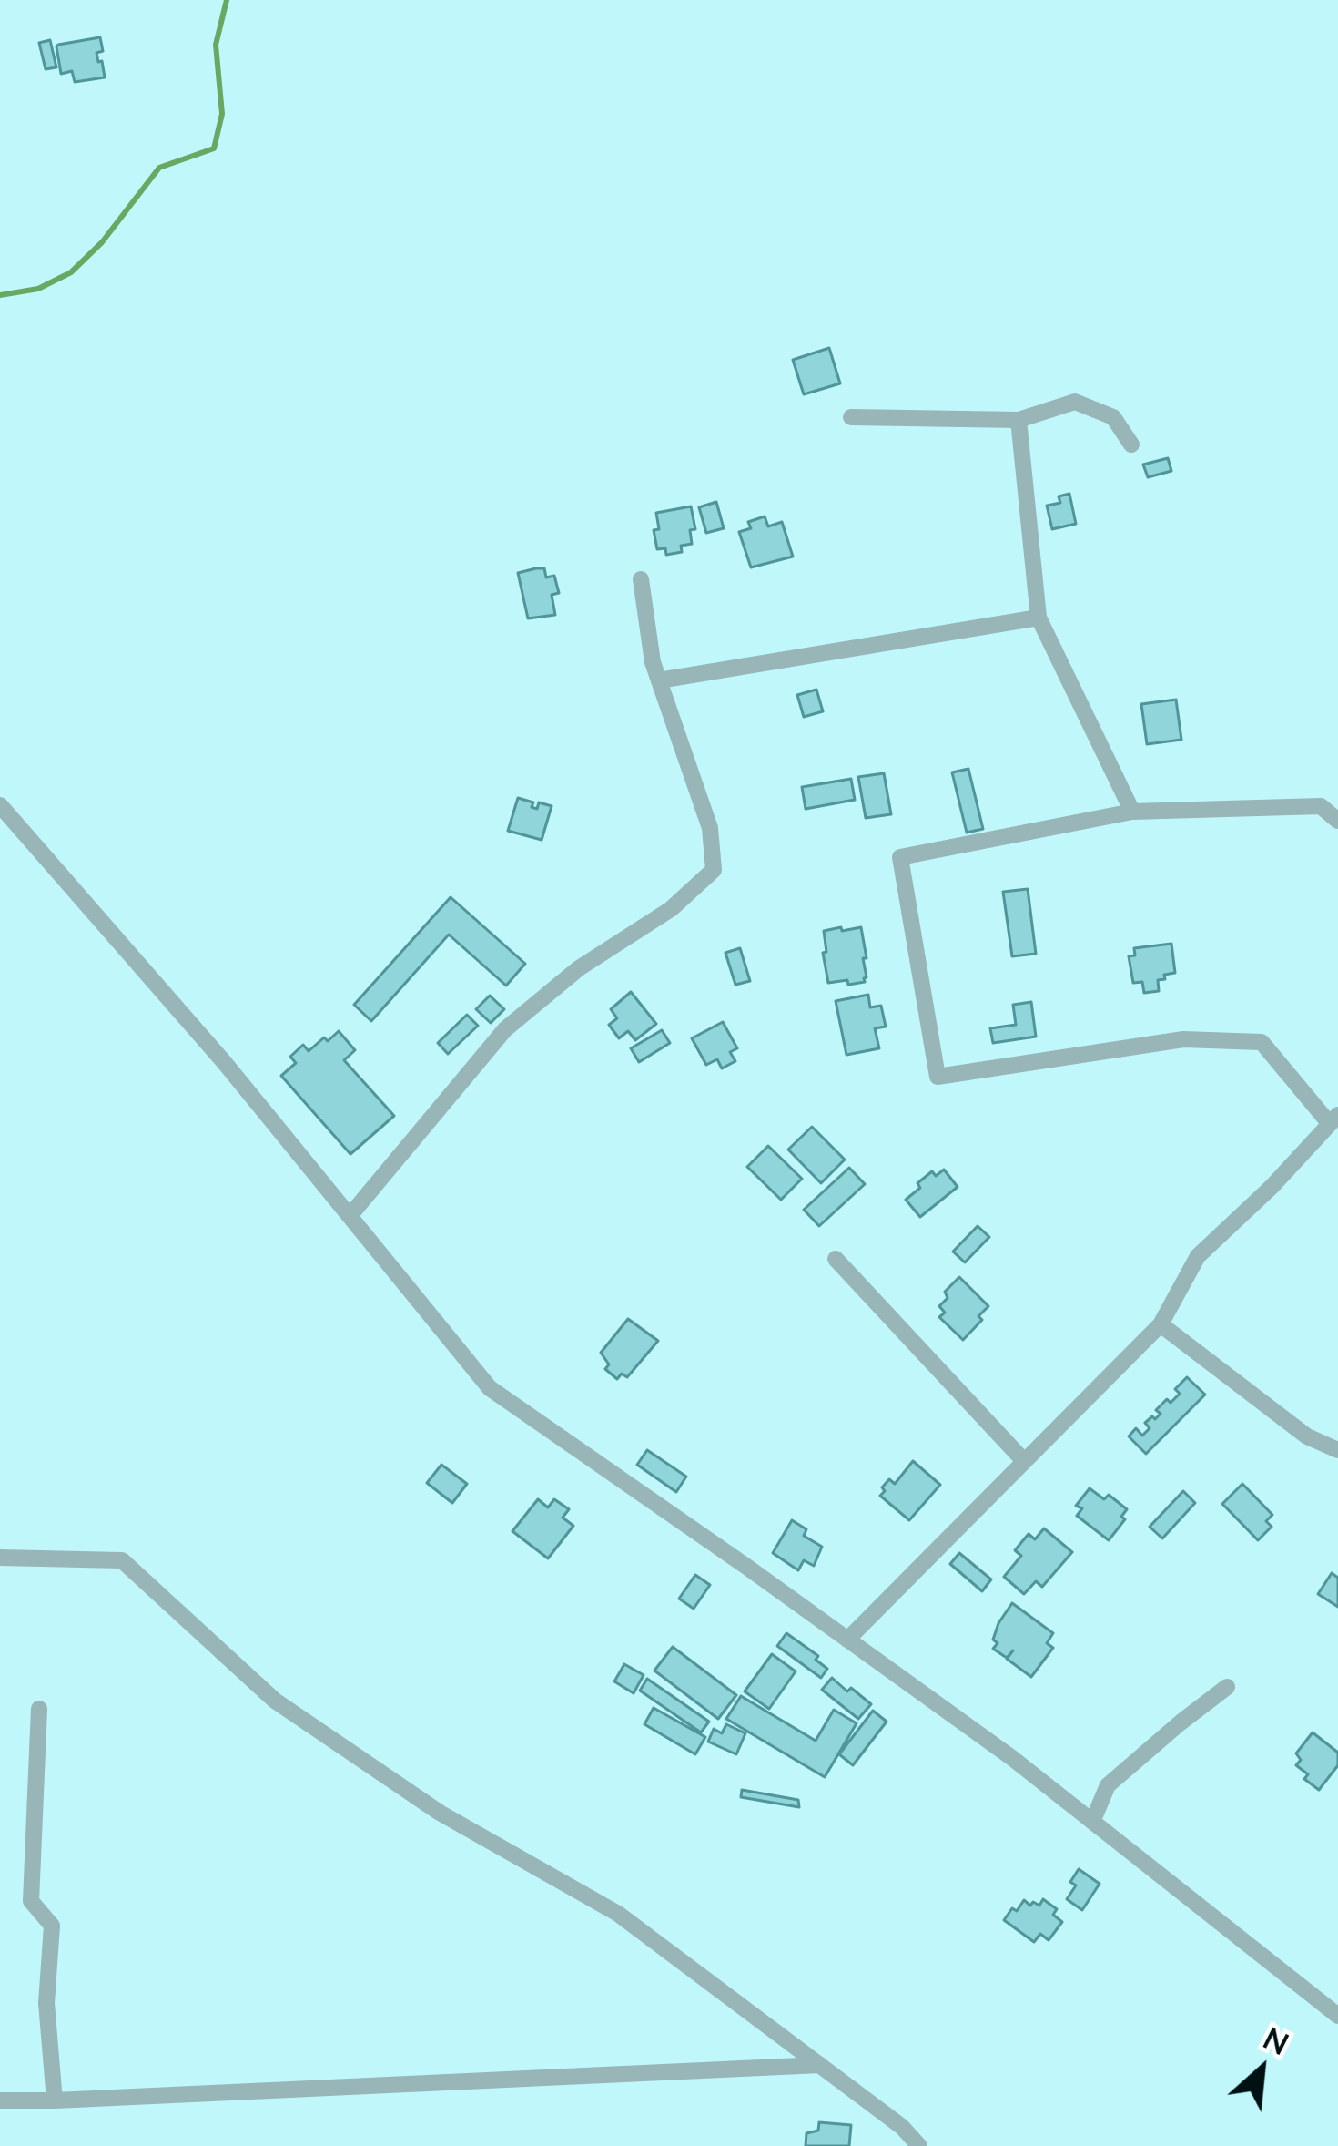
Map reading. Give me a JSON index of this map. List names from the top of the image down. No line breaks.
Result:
{"north":"top right"}
